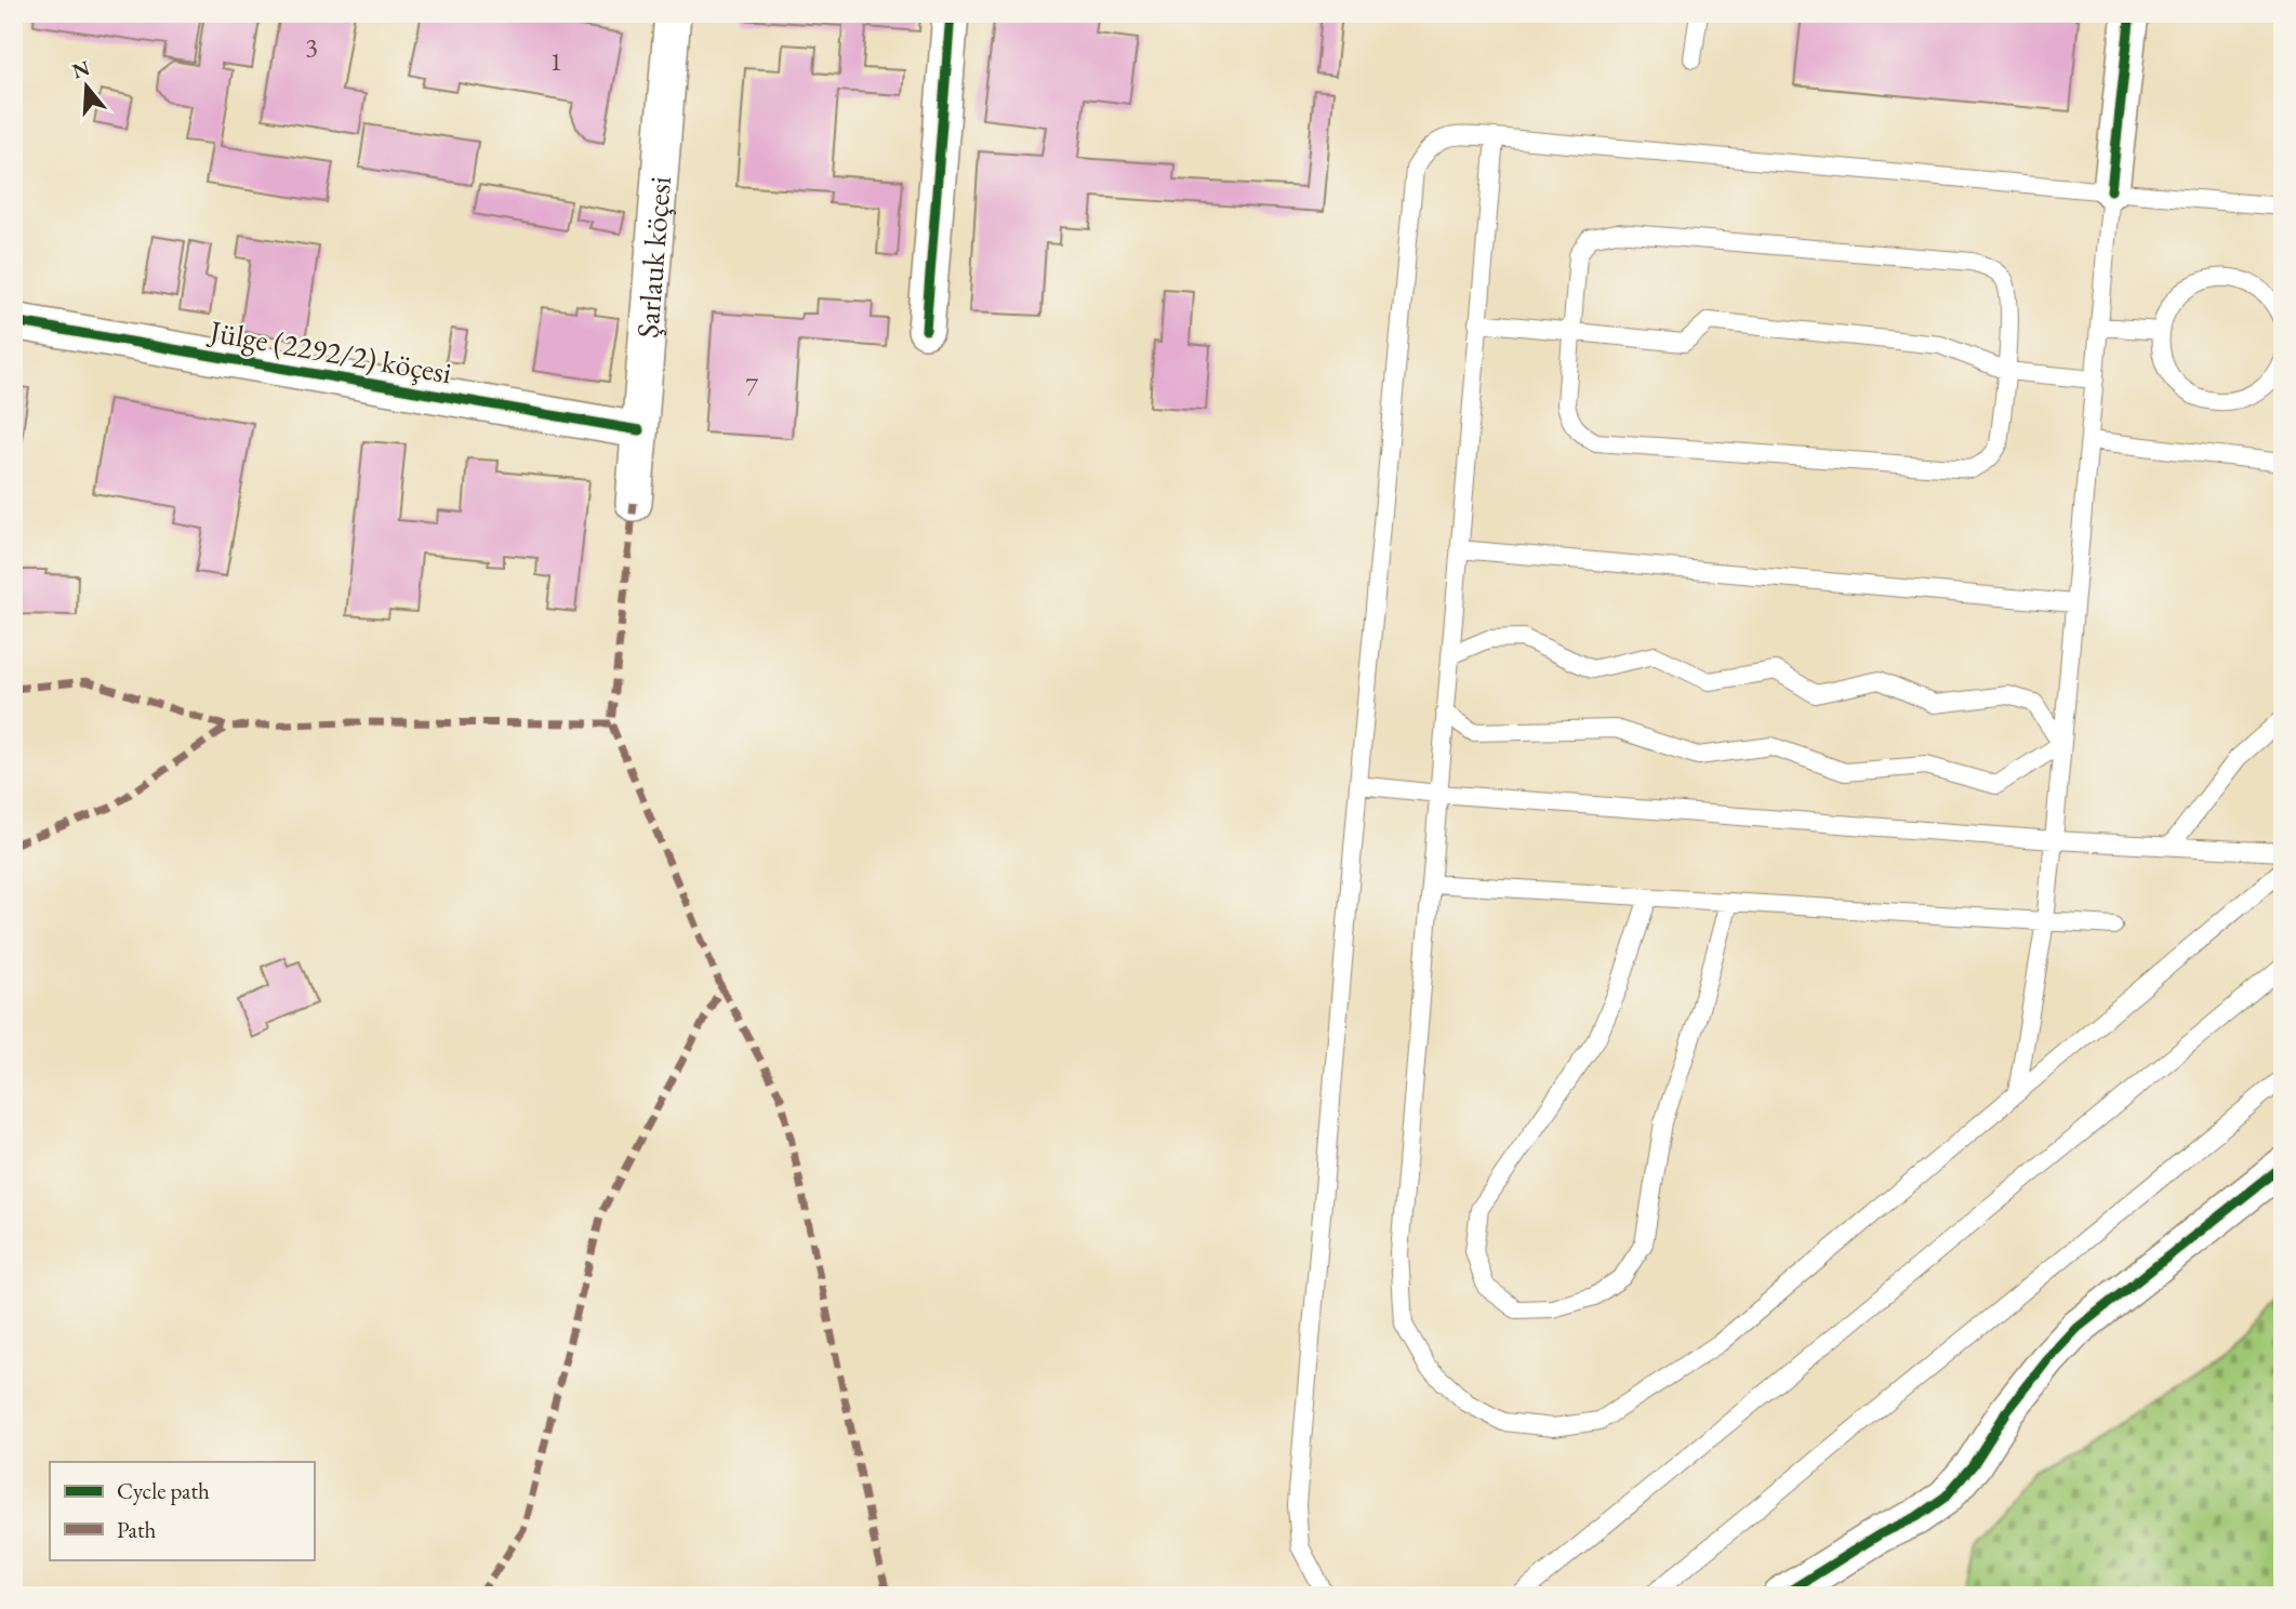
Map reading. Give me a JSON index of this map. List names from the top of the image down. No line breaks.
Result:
{"streets":{"street":["Şarlauk köçesi","Jülge (2292/2) köçesi"]},"crossings":[["Şarlauk köçesi","Jülge (2292/2) köçesi"]],"house_numbers":["3","1","7"],"legend":["Cycle path","Path"],"north":"top"}
